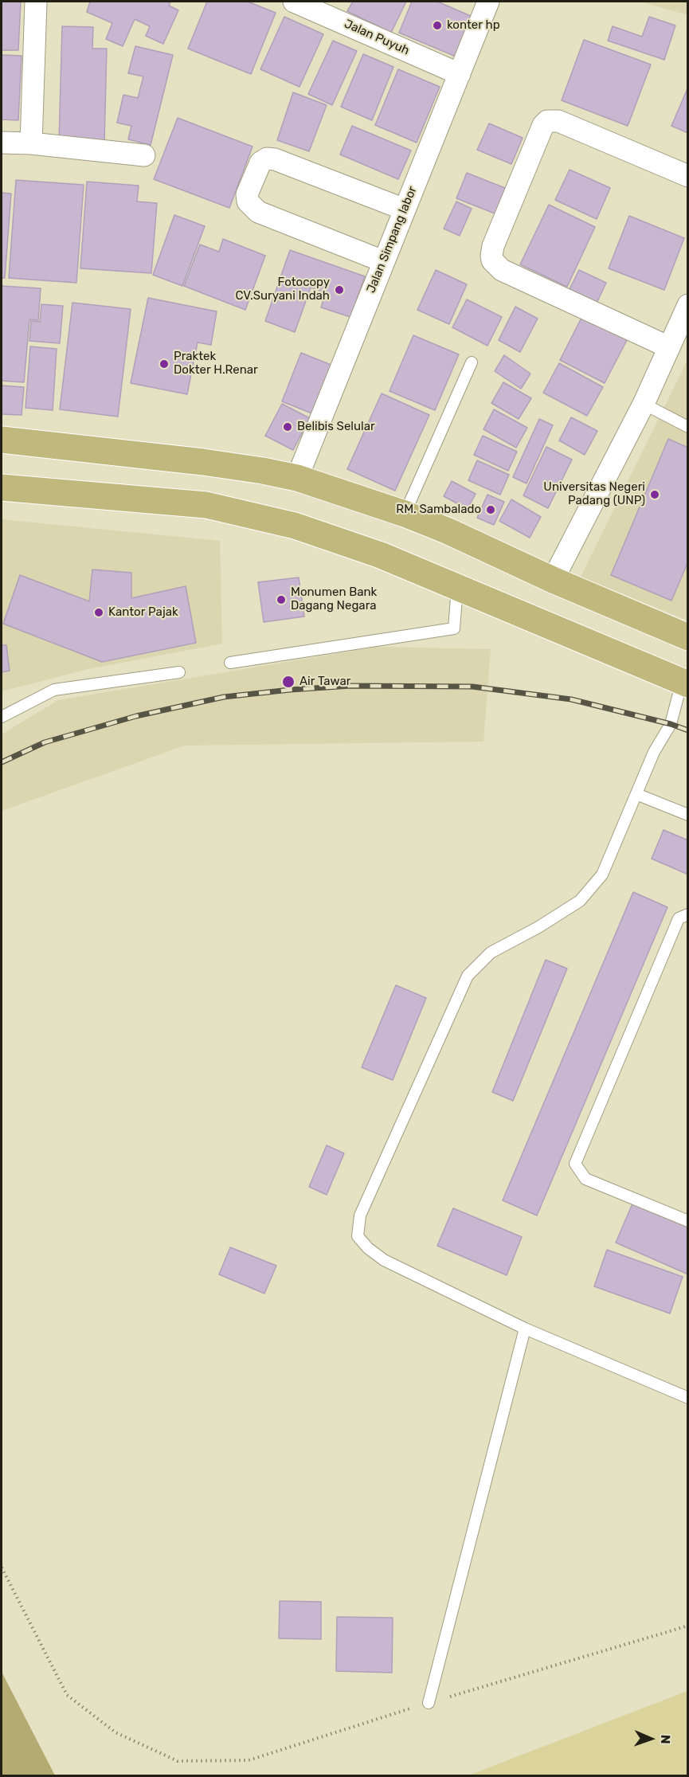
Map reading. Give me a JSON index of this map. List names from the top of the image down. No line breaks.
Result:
{"streets":{"street":["Jalan Puyuh","Jalan Simpang labor"]},"crossings":[["Jalan Puyuh","Jalan Simpang labor"]],"places":["konter hp","Fotocopy CV.Suryani Indah","Praktek Dokter H.Renar","Belibis Selular","Universitas Negeri Padang (UNP)","RM. Sambalado","Monumen Bank Dagang Negara","Kantor Pajak","Air Tawar"],"north":"right"}
